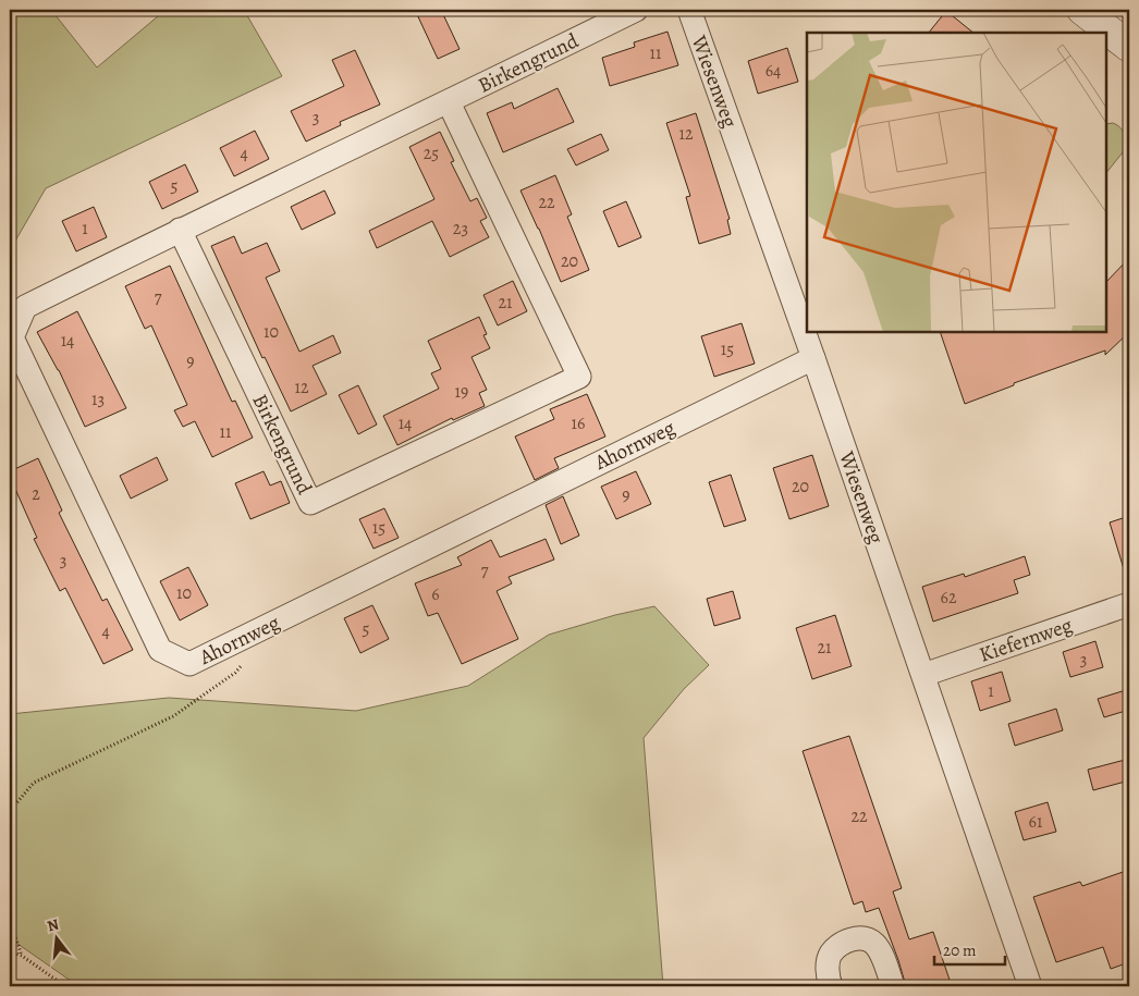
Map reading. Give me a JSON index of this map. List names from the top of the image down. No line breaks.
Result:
{"streets":{"street":["Birkengrund","Wiesenweg","Ahornweg","Kiefernweg"]},"crossings":[["Birkengrund","Ahornweg"],["Wiesenweg","Ahornweg"],["Wiesenweg","Kiefernweg"]],"house_numbers":["11","64","3","12","4","25","5","22","1","23","20","7","21","10","14","15","9","12","19","13","14","16","11","20","2","9","15","3","7","10","6","62","5","4","21","3","1","22","61"],"scale_bar":"20 m","north":"top"}
